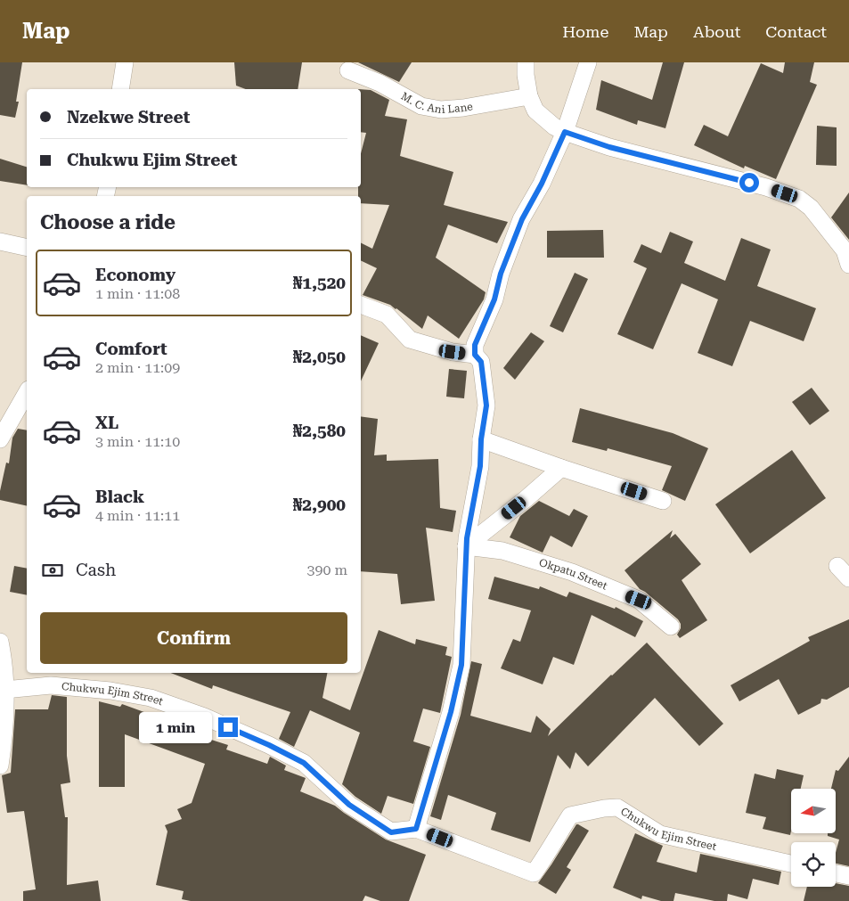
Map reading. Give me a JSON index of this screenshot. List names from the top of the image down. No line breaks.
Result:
{"streets":{"street":["M. C. Ani Lane","Okpatu Street","Chukwu Ejim Street"]},"north":"left","page":{"header":"Map","nav":["Home","Map","About","Contact"],"banner":["Nzekwe Street","Chukwu Ejim Street"],"heading":"Choose a ride","list":[{"name":"Economy","note":"1 min · 11:08","value":"₦1,520"},{"name":"Comfort","note":"2 min · 11:09","value":"₦2,050"},{"name":"XL","note":"3 min · 11:10","value":"₦2,580"},{"name":"Black","note":"4 min · 11:11","value":"₦2,900"}],"pay":["Cash","390 m"],"buttons":"Confirm","bubble":"1 min"}}
